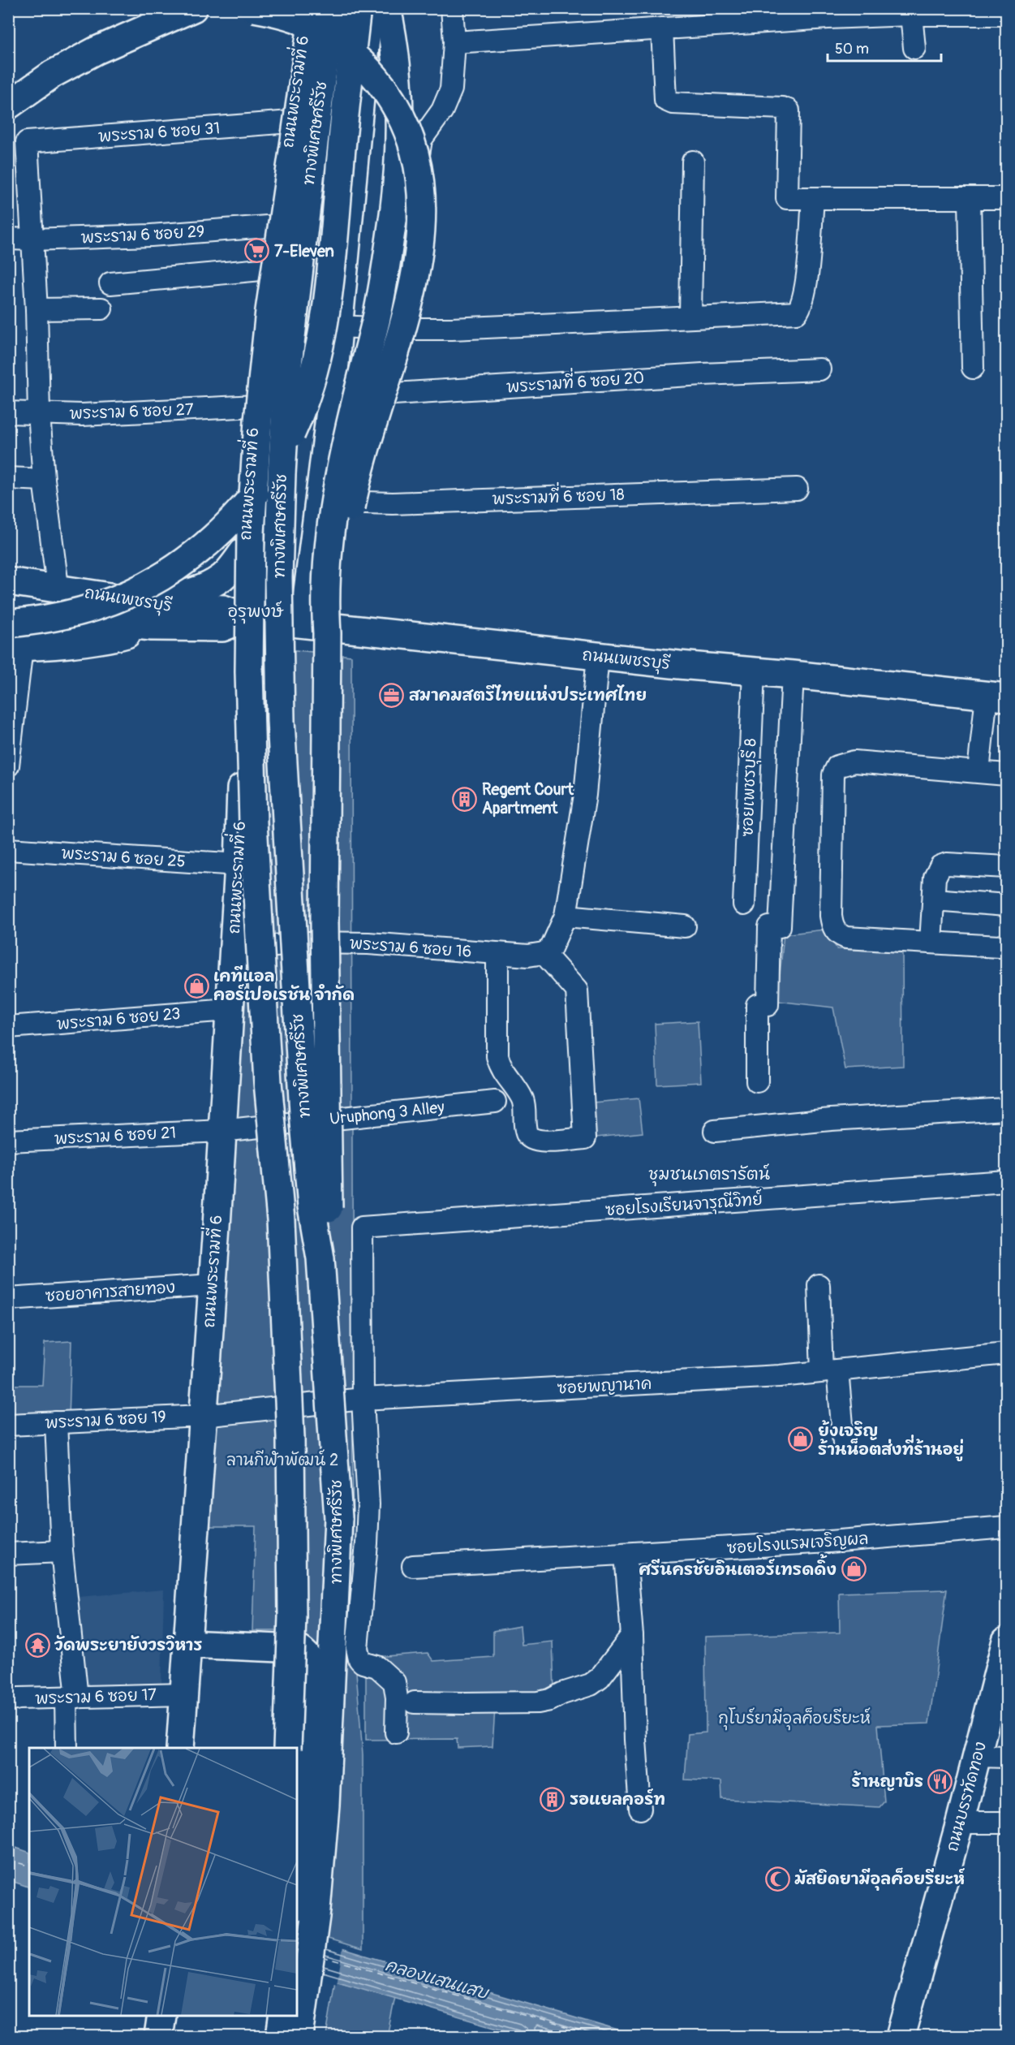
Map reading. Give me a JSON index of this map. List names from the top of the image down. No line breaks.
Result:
{"streets":{"main road":["ถนนพระรามที่ 6","ทางพิเศษศรีรัช","ถนนเพชรบุรี","ถนนบรรทัดทอง"],"street":["พระราม 6 ซอย 31","พระราม 6 ซอย 29","พระรามที่ 6 ซอย 20","พระราม 6 ซอย 27","พระรามที่ 6 ซอย 18","ซอยเพชรบุรี 8","พระราม 6 ซอย 25","พระราม 6 ซอย 16","พระราม 6 ซอย 23","Uruphong 3 Alley","พระราม 6 ซอย 21","ซอยโรงเรียนจารุณีวิทย์","ซอยอาคารสายทอง","ซอยพญานาค","พระราม 6 ซอย 19","ซอยโรงแรมเจริญผล","พระราม 6 ซอย 17"]},"crossings":[["ถนนพระรามที่ 6","พระราม 6 ซอย 31"],["ถนนพระรามที่ 6","พระราม 6 ซอย 29"],["ถนนพระรามที่ 6","พระราม 6 ซอย 27"],["ถนนพระรามที่ 6","ถนนเพชรบุรี"],["ถนนพระรามที่ 6","พระราม 6 ซอย 25"],["ถนนพระรามที่ 6","พระราม 6 ซอย 16"],["ถนนพระรามที่ 6","พระราม 6 ซอย 23"],["ถนนพระรามที่ 6","Uruphong 3 Alley"],["ถนนพระรามที่ 6","พระราม 6 ซอย 21"],["ถนนพระรามที่ 6","ซอยอาคารสายทอง"],["ถนนพระรามที่ 6","ซอยพญานาค"],["ถนนพระรามที่ 6","พระราม 6 ซอย 19"],["ถนนพระรามที่ 6","พระราม 6 ซอย 17"],["พระราม 6 ซอย 31","พระราม 6 ซอย 29"],["ถนนเพชรบุรี","ซอยเพชรบุรี 8"],["Uruphong 3 Alley","พระราม 6 ซอย 21"],["ซอยโรงเรียนจารุณีวิทย์","ซอยพญานาค"],["ซอยพญานาค","พระราม 6 ซอย 19"]],"districts":["อุรุพงษ์","ชุมชนเภตรารัตน์"],"water":["คลองแสนแสบ"],"parks":["ลานกีฬาพัฒน์ 2","กุโบร์ยามีอุลค็อยรียะห์"],"places":{"supermarket":["7-Eleven"],"office":["สมาคมสตรีไทยแห่งประเทศไทย"],"building":["Regent Court Apartment","รอแยลคอร์ท"],"shop":["เคทีแอล คอร์เปอเรชัน จำกัด","ย้งเจริญ ร้านน็อตส่งที่ร้านอยู่","ศรีนครชัยอินเตอร์เทรดดิ้ง"],"temple":["วัดพระยายังวรวิหาร"],"restaurant":["ร้านญาบิร"],"mosque":["มัสยิดยามีอุลค็อยรียะห์"]},"scale_bar":"50 m"}
